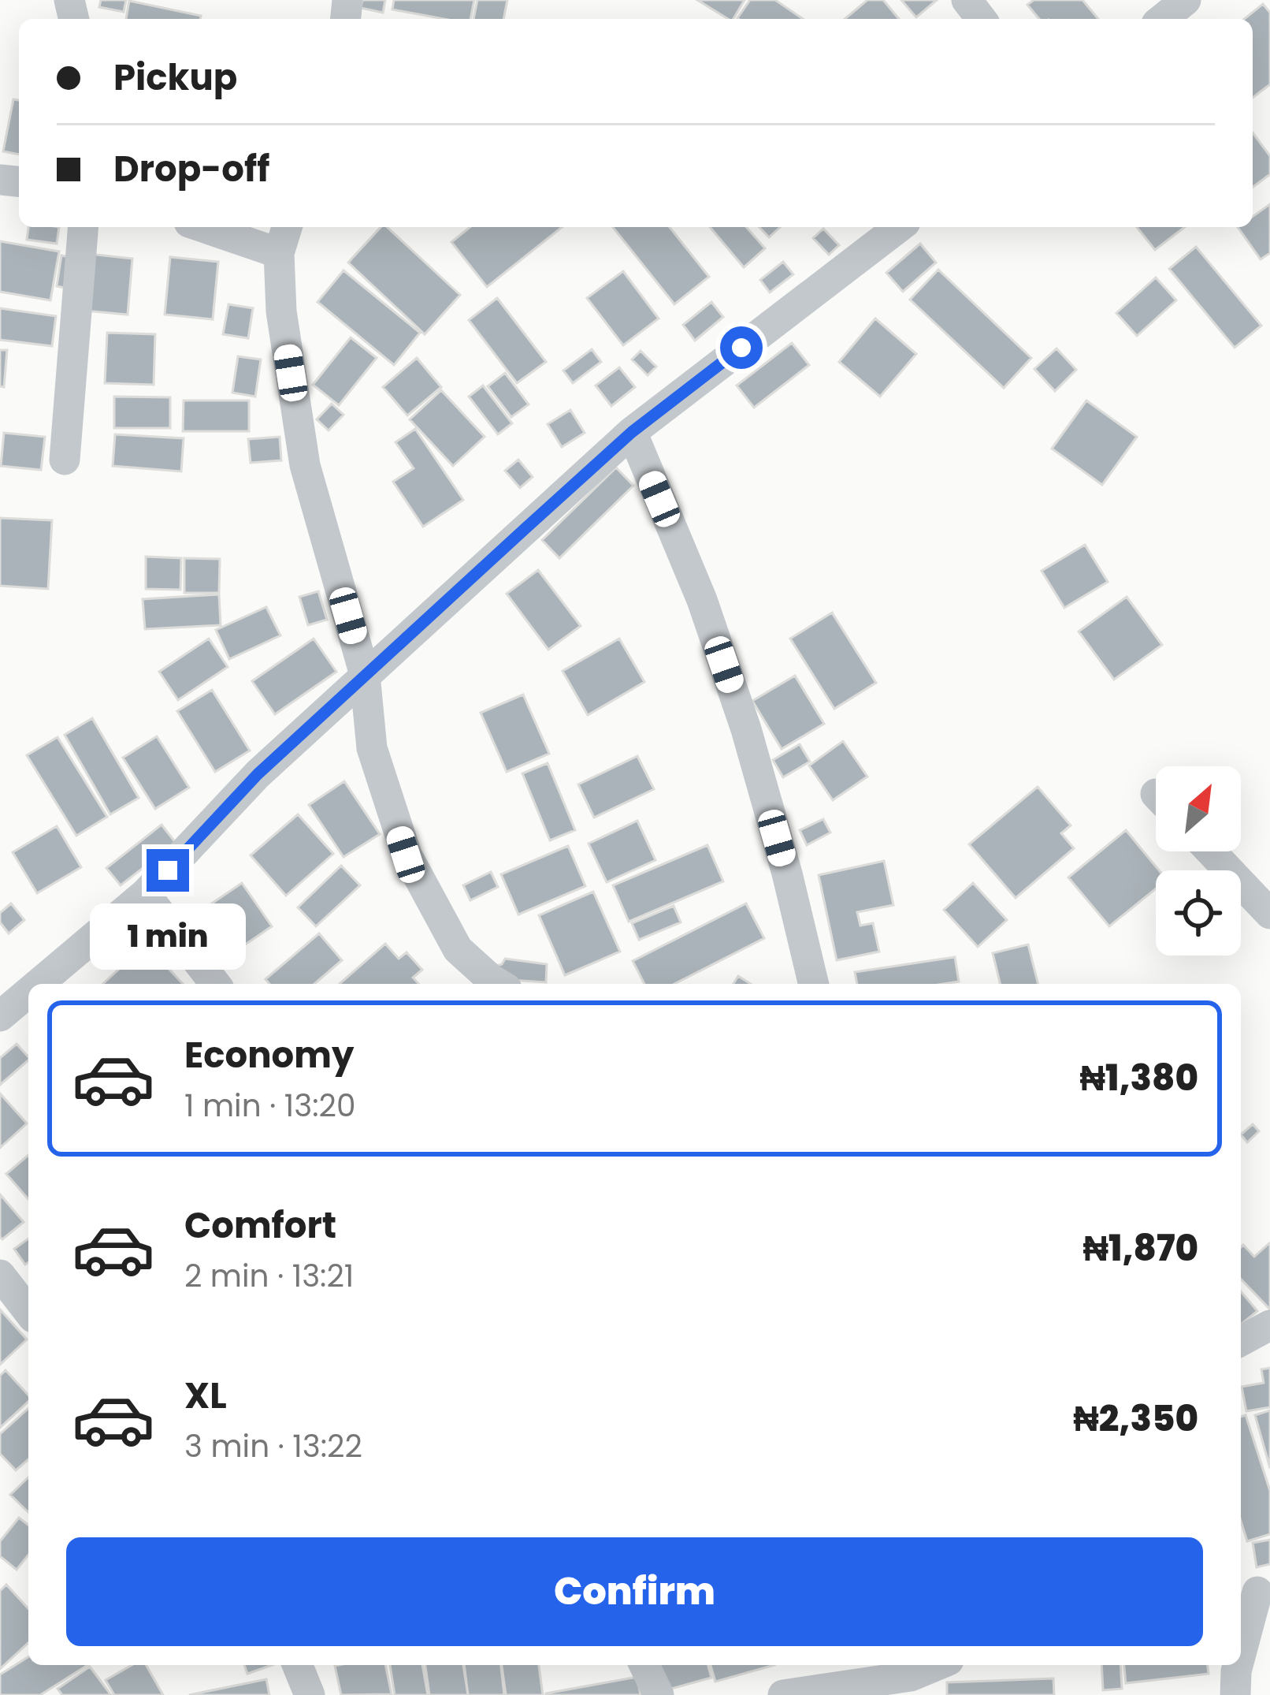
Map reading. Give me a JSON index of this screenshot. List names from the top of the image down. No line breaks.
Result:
{"north":"top right","page":{"banner":["Pickup","Drop-off"],"bubble":"1 min","list":[{"name":"Economy","note":"1 min · 13:20","value":"₦1,380"},{"name":"Comfort","note":"2 min · 13:21","value":"₦1,870"},{"name":"XL","note":"3 min · 13:22","value":"₦2,350"}],"buttons":"Confirm"}}
